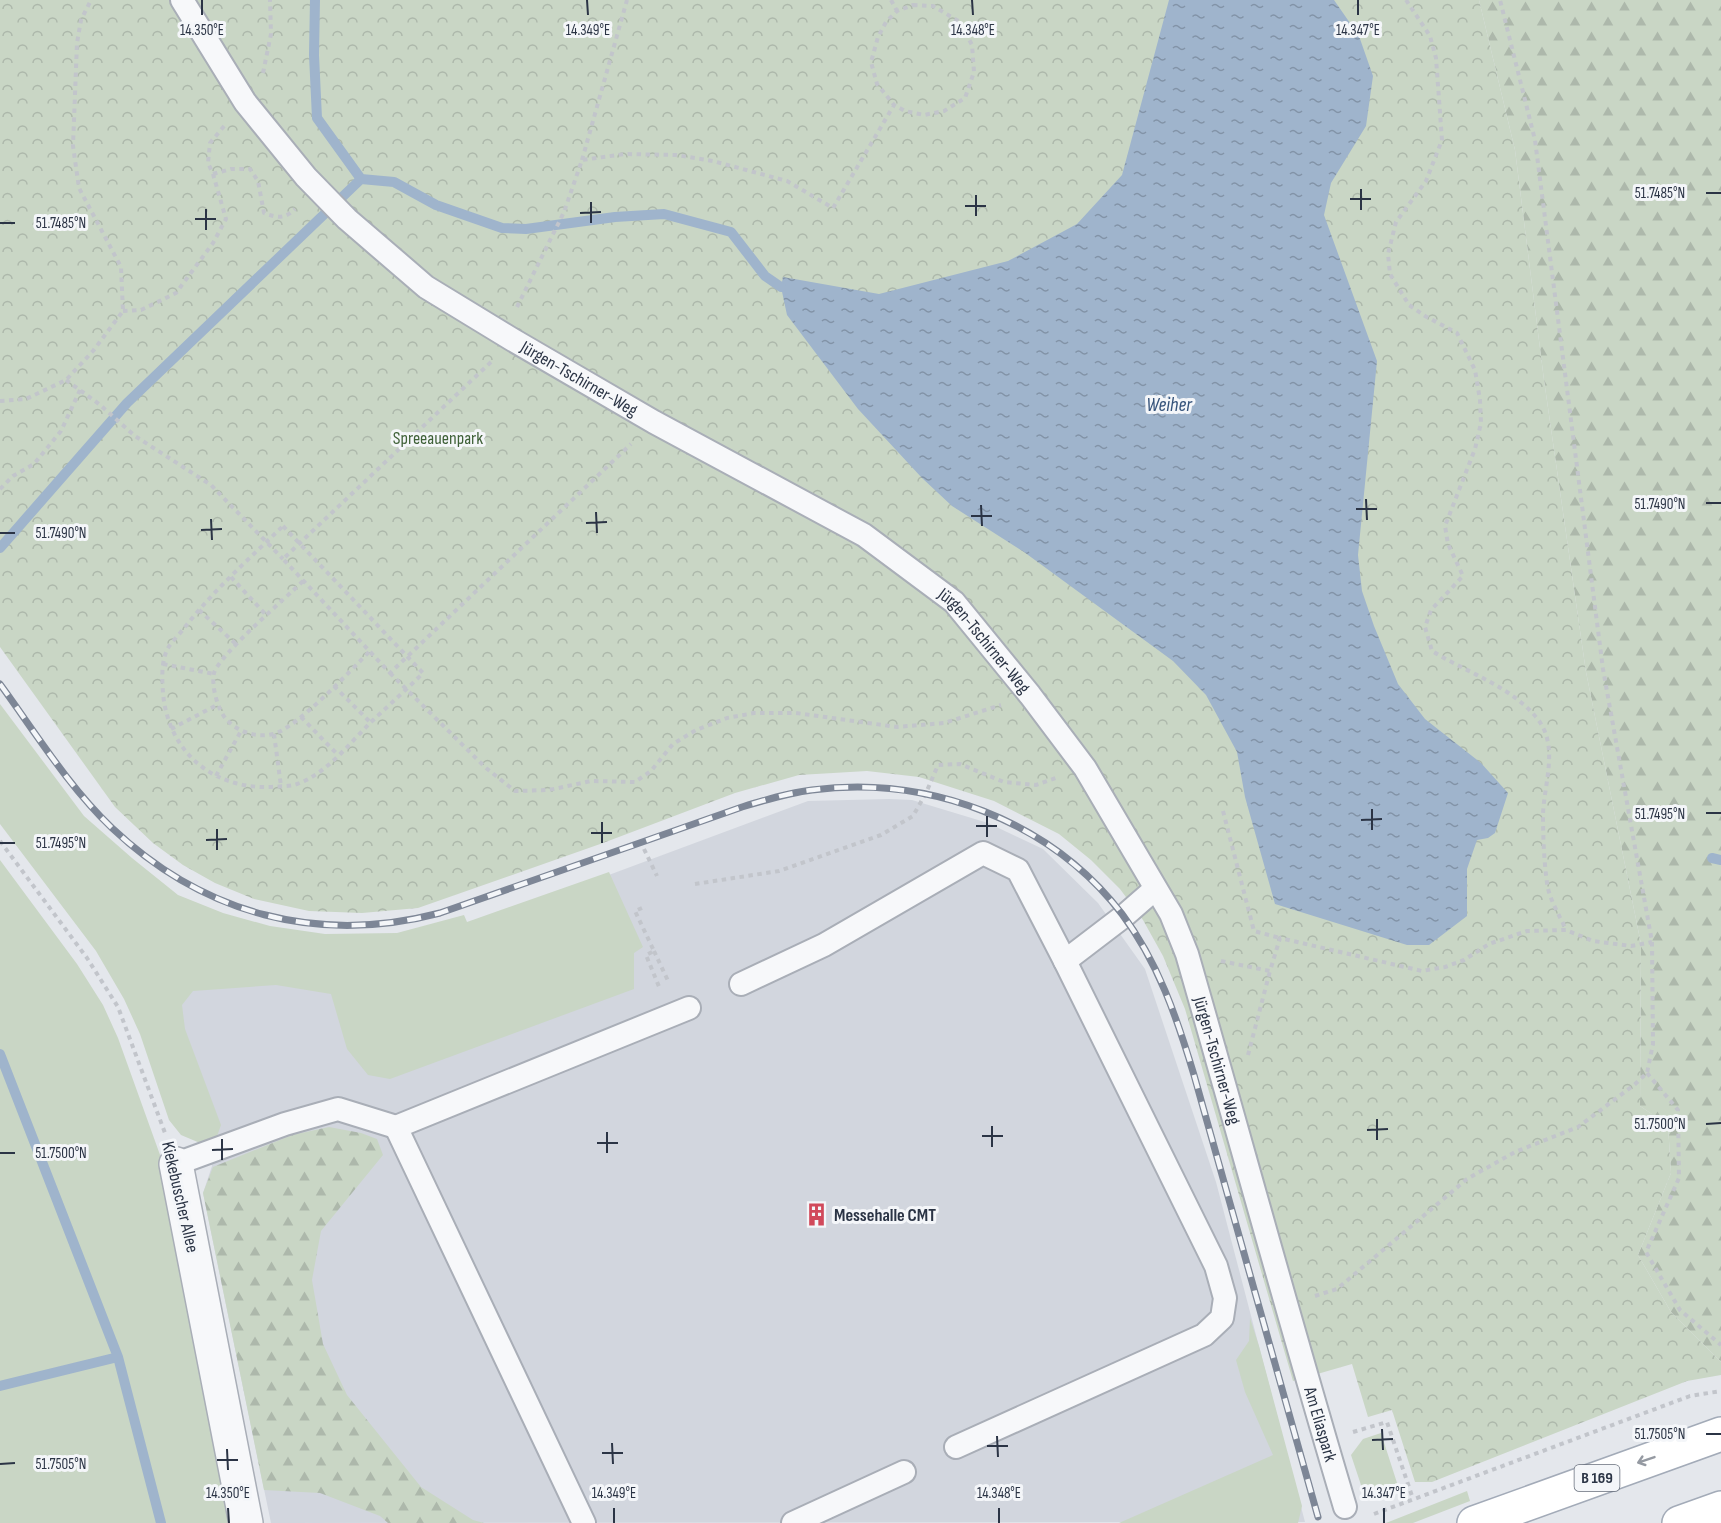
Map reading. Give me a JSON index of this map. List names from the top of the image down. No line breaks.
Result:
{"streets":{"main road":["B 169"],"street":["Kiekebuscher Allee"],"lane":["Jürgen-Tschirner-Weg","Am Eliaspark"]},"crossings":[["Jürgen-Tschirner-Weg","Am Eliaspark"]],"water":["Weiher"],"parks":["Spreeauenpark"],"places":{"building":["Messehalle CMT"]},"coordinates":["14.350°E","14.349°E","14.348°E","14.347°E","51.7485°N","51.7490°N","51.7495°N","51.7500°N","51.7505°N"]}
